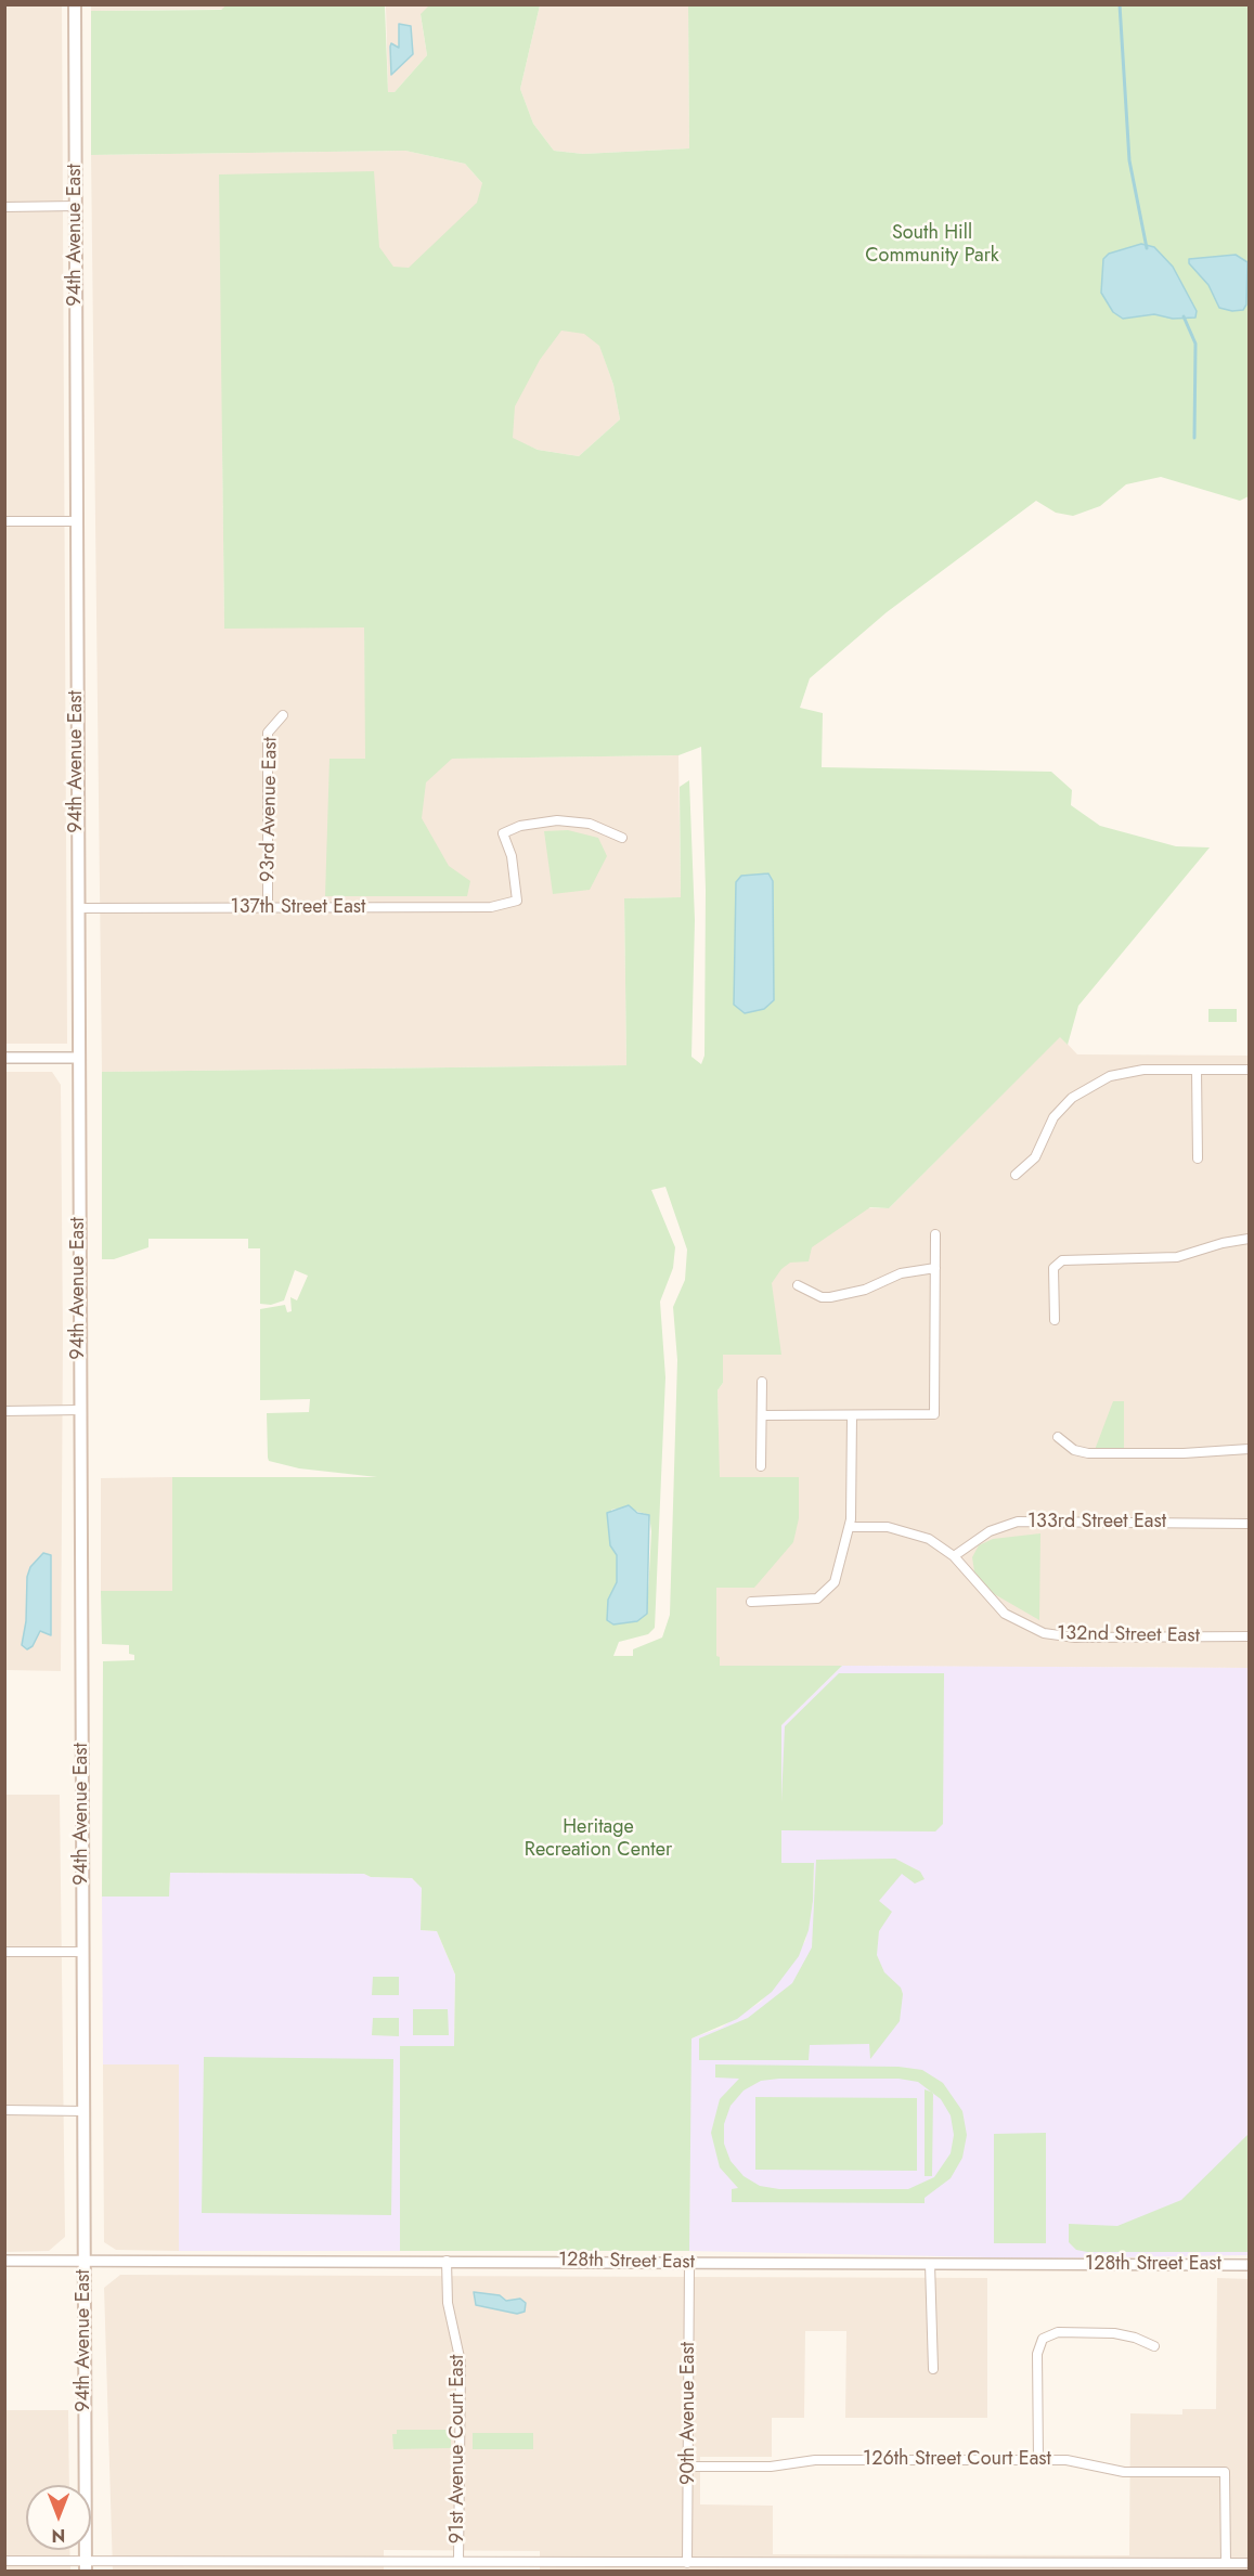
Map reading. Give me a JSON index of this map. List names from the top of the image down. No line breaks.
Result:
{"streets":{"main road":["94th Avenue East"],"street":["93rd Avenue East","137th Street East","133rd Street East","132nd Street East","128th Street East","90th Avenue East","91st Avenue Court East","126th Street Court East"]},"crossings":[["94th Avenue East","137th Street East"],["94th Avenue East","128th Street East"],["93rd Avenue East","137th Street East"],["133rd Street East","132nd Street East"],["128th Street East","90th Avenue East"],["128th Street East","91st Avenue Court East"],["90th Avenue East","126th Street Court East"]],"parks":["South Hill Community Park","Heritage Recreation Center"],"north":"bottom"}
